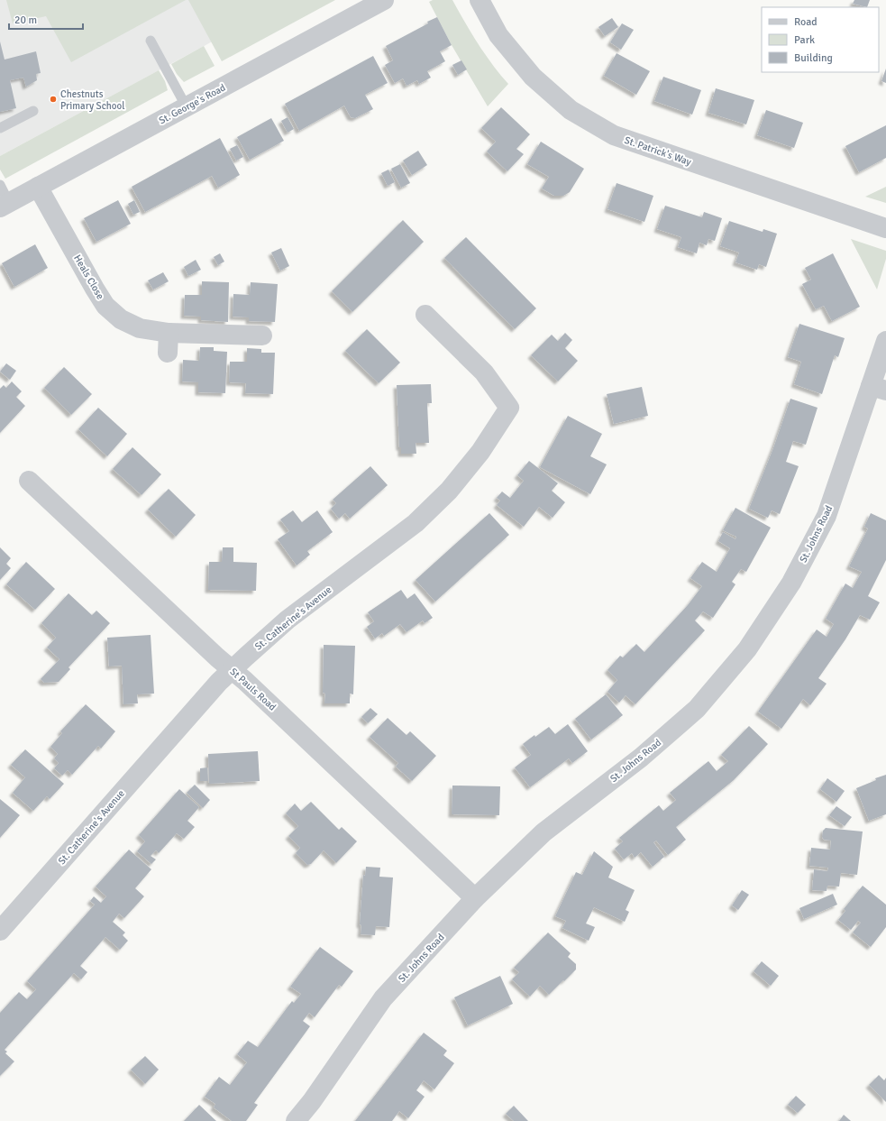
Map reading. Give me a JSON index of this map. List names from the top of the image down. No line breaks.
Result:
{"streets":{"street":["St. George's Road","St. Patrick's Way","Heals Close","St. Johns Road","St. Catherine's Avenue","St Pauls Road"]},"crossings":[["St. George's Road","Heals Close"],["St. Johns Road","St Pauls Road"],["St. Catherine's Avenue","St Pauls Road"]],"places":["Chestnuts Primary School"],"legend":["Road","Park","Building"],"scale_bar":"20 m"}
